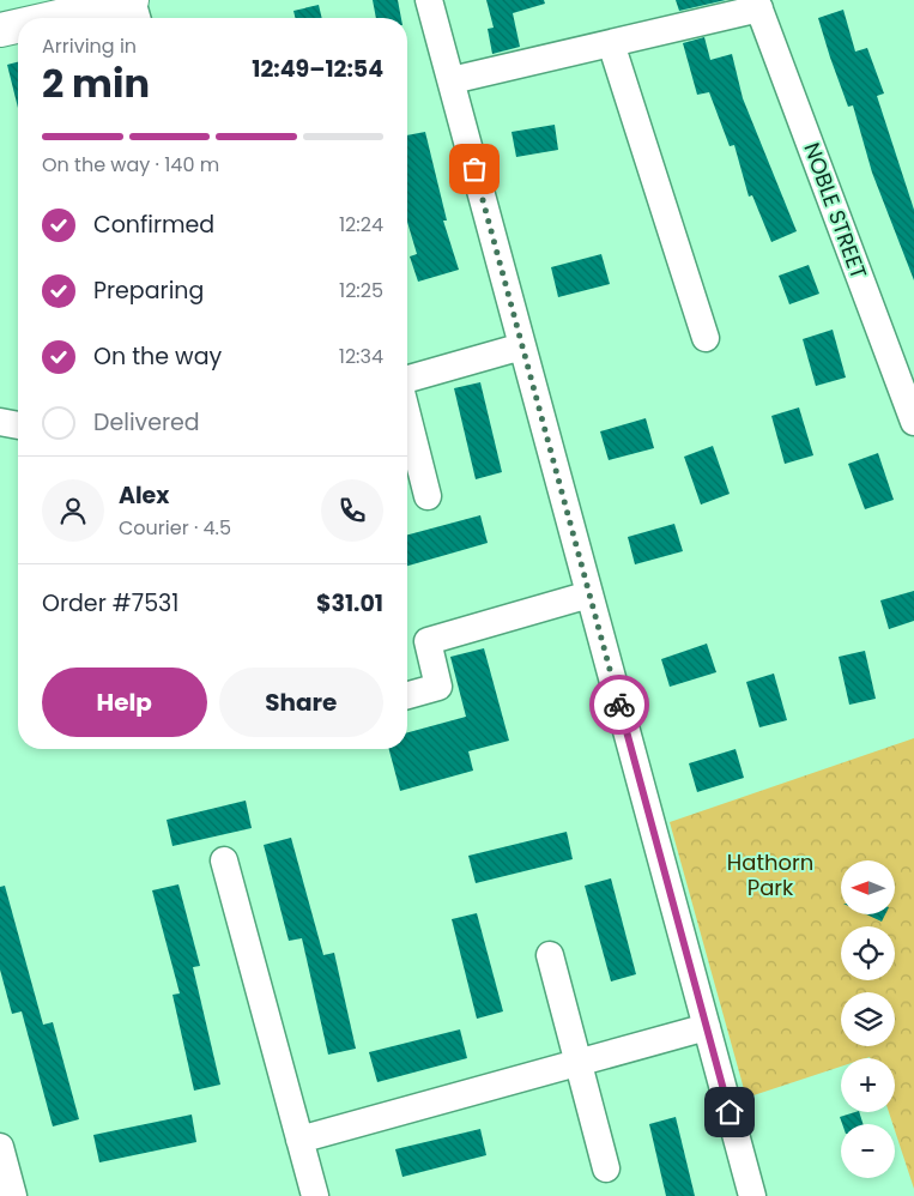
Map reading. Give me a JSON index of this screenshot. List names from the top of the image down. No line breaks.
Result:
{"streets":{"street":["NOBLE STREET"]},"parks":["Hathorn Park"],"north":"left","page":{"heading":["2 min","Arriving in","12:49–12:54"],"panel":["Alex","Courier · 4.5","Order #7531","$31.01"],"bar":"On the way · 140 m","list":[["Confirmed","12:24"],["Preparing","12:25"],["On the way","12:34"],"Delivered"],"buttons":["Help","Share"],"map_buttons":["+","−"]}}
